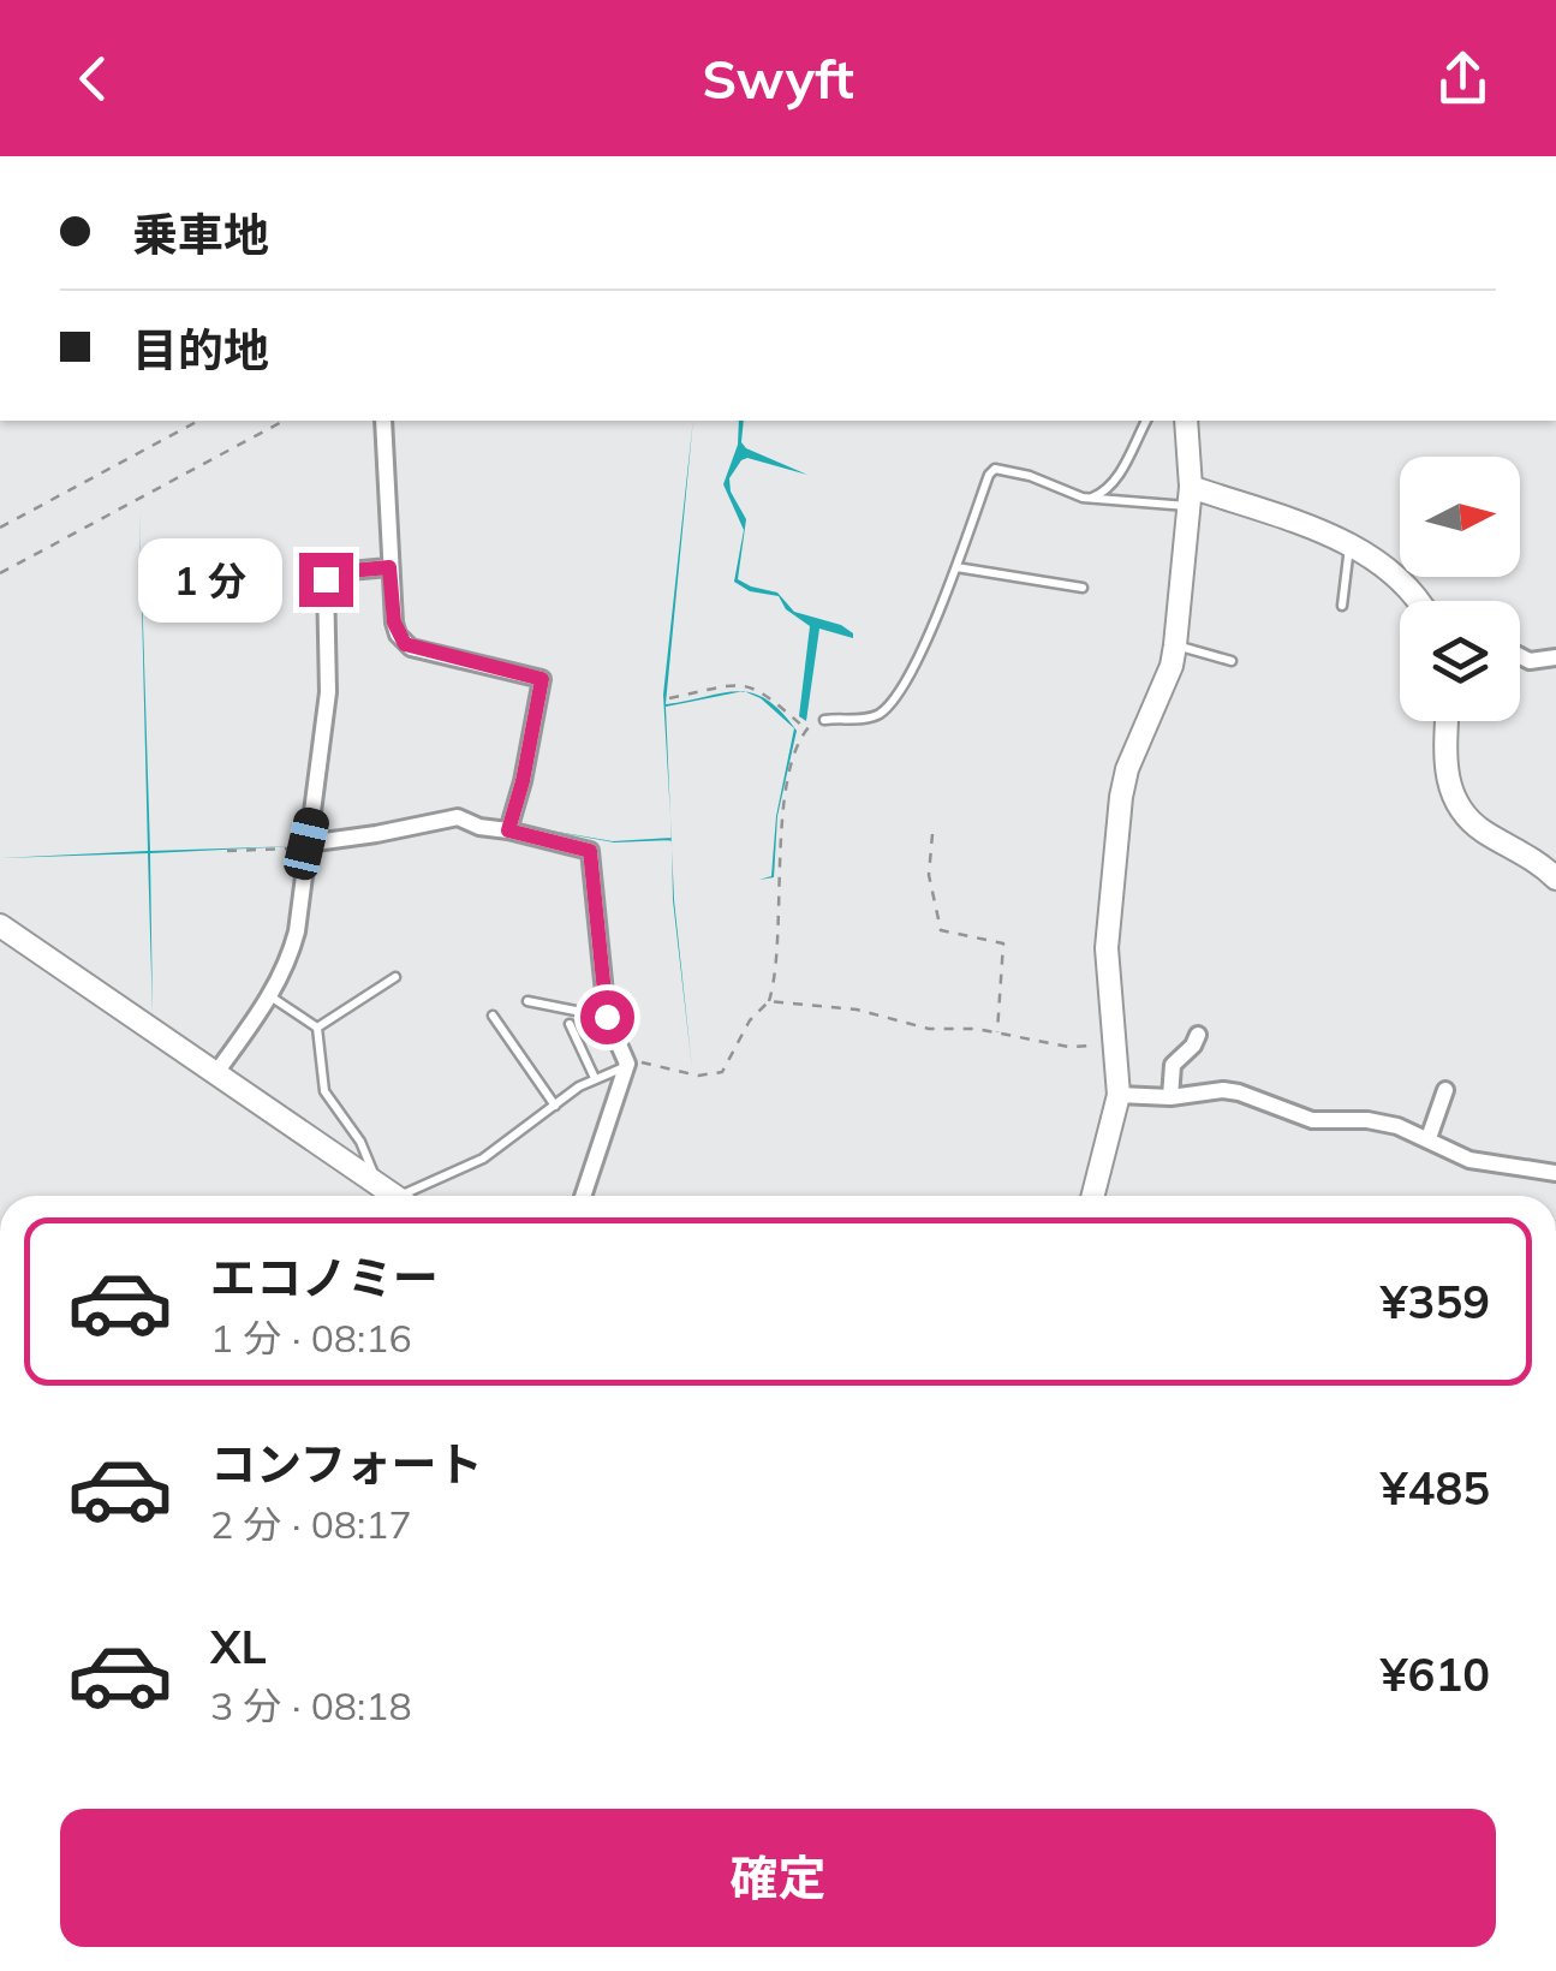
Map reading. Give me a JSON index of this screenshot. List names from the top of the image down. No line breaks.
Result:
{"north":"right","page":{"header":"Swyft","banner":["乗車地","目的地"],"bubble":"1 分","list":[{"name":"エコノミー","note":"1 分 · 08:16","value":"¥359"},{"name":"コンフォート","note":"2 分 · 08:17","value":"¥485"},{"name":"XL","note":"3 分 · 08:18","value":"¥610"}],"buttons":"確定"}}
